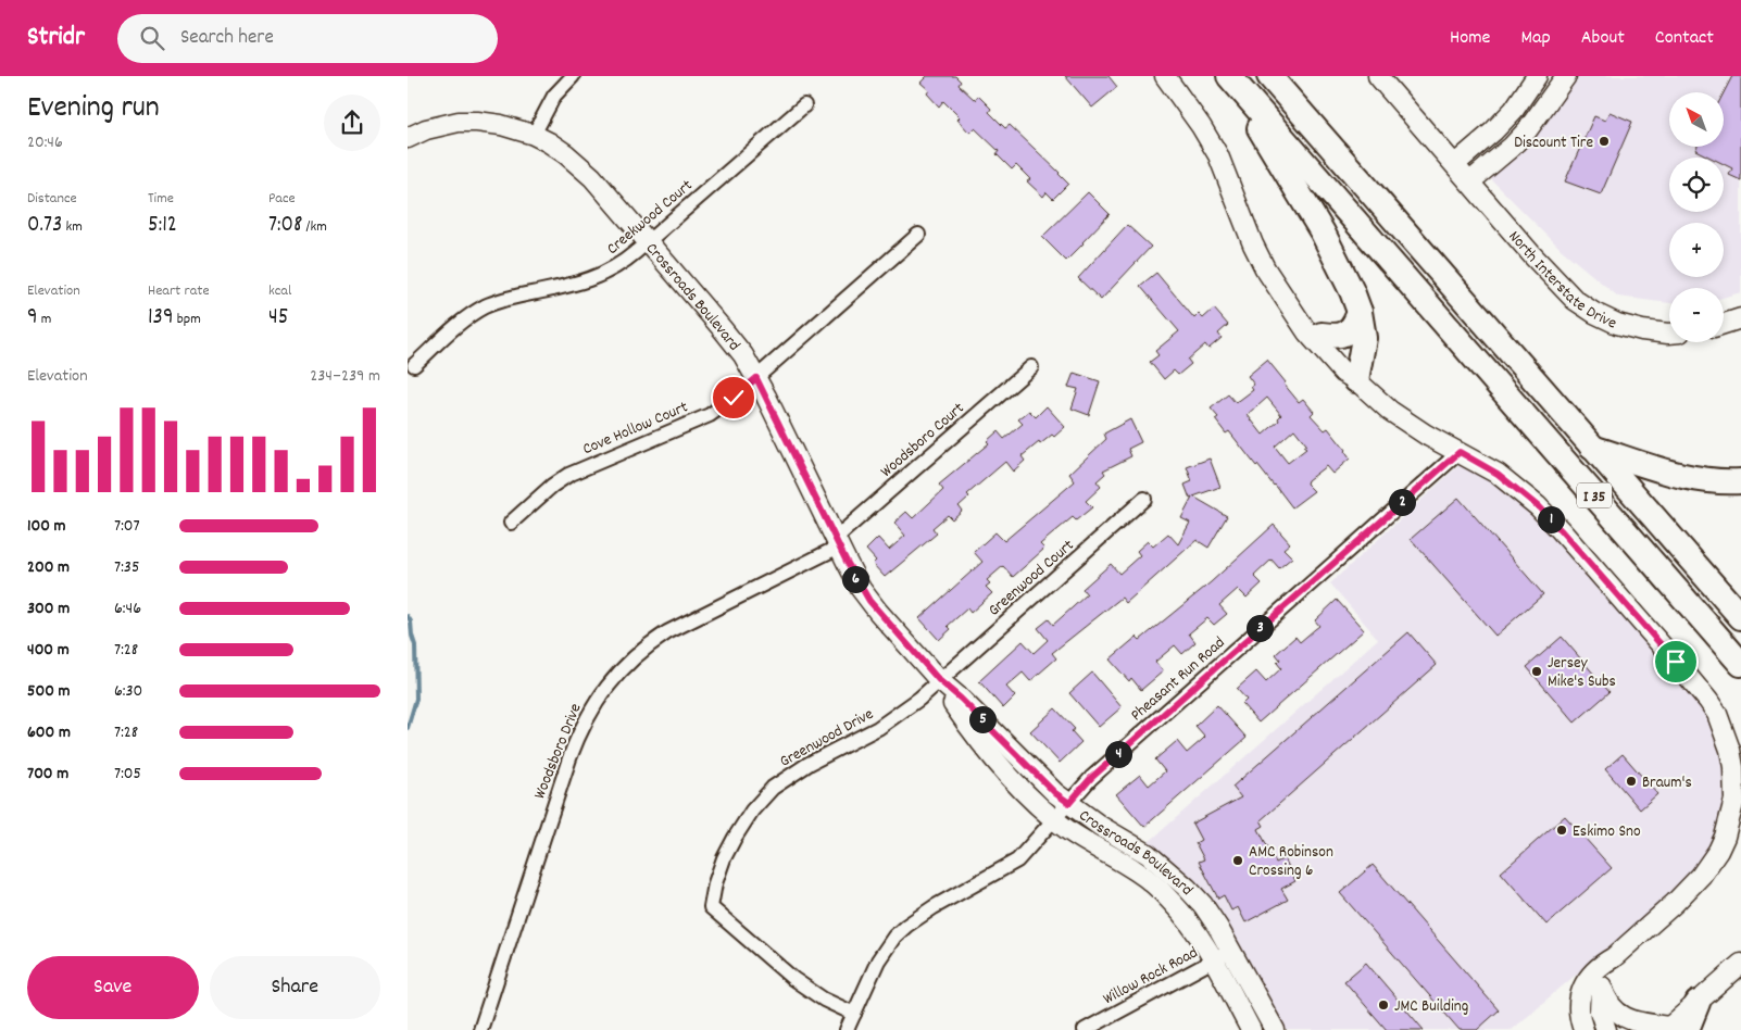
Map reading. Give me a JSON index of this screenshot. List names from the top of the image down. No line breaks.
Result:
{"streets":{"highway":["I 35"],"street":["Creekwood Court","North Interstate Drive","Crossroads Boulevard","Cove Hollow Court","Woodsboro Court","Greenwood Court","Pheasant Run Road","Greenwood Drive","Woodsboro Drive","Willow Rock Road"]},"crossings":[["Creekwood Court","Crossroads Boulevard"],["Crossroads Boulevard","Cove Hollow Court"],["Crossroads Boulevard","Woodsboro Court"],["Crossroads Boulevard","Greenwood Court"],["Crossroads Boulevard","Pheasant Run Road"],["Crossroads Boulevard","Greenwood Drive"],["Crossroads Boulevard","Woodsboro Drive"],["Crossroads Boulevard","Willow Rock Road"],["Woodsboro Court","Woodsboro Drive"],["Greenwood Court","Greenwood Drive"],["Pheasant Run Road","Greenwood Drive"]],"places":["Discount Tire","Jersey Mike's Subs","Braum's","Eskimo Sno","AMC Robinson Crossing 6","JMC Building"],"north":"top left","page":{"header":"Stridr","search":"Search here","nav":["Home","Map","About","Contact"],"heading":["Evening run","20:46"],"map_buttons":["+","−"],"stats":[["Distance","0.73 km"],["Time","5:12"],["Pace","7:08 /km"],["Elevation","9 m"],["Heart rate","139 bpm"],["kcal","45"]],"chart":["Elevation","234–239 m"],"pins":["2","1","6","3","5","4"],"list":[{"name":"100 m","note":"7:07"},{"name":"200 m","note":"7:35"},{"name":"300 m","note":"6:46"},{"name":"400 m","note":"7:28"},{"name":"500 m","note":"6:30"},{"name":"600 m","note":"7:28"},{"name":"700 m","note":"7:05"}],"buttons":["Save","Share"]}}
